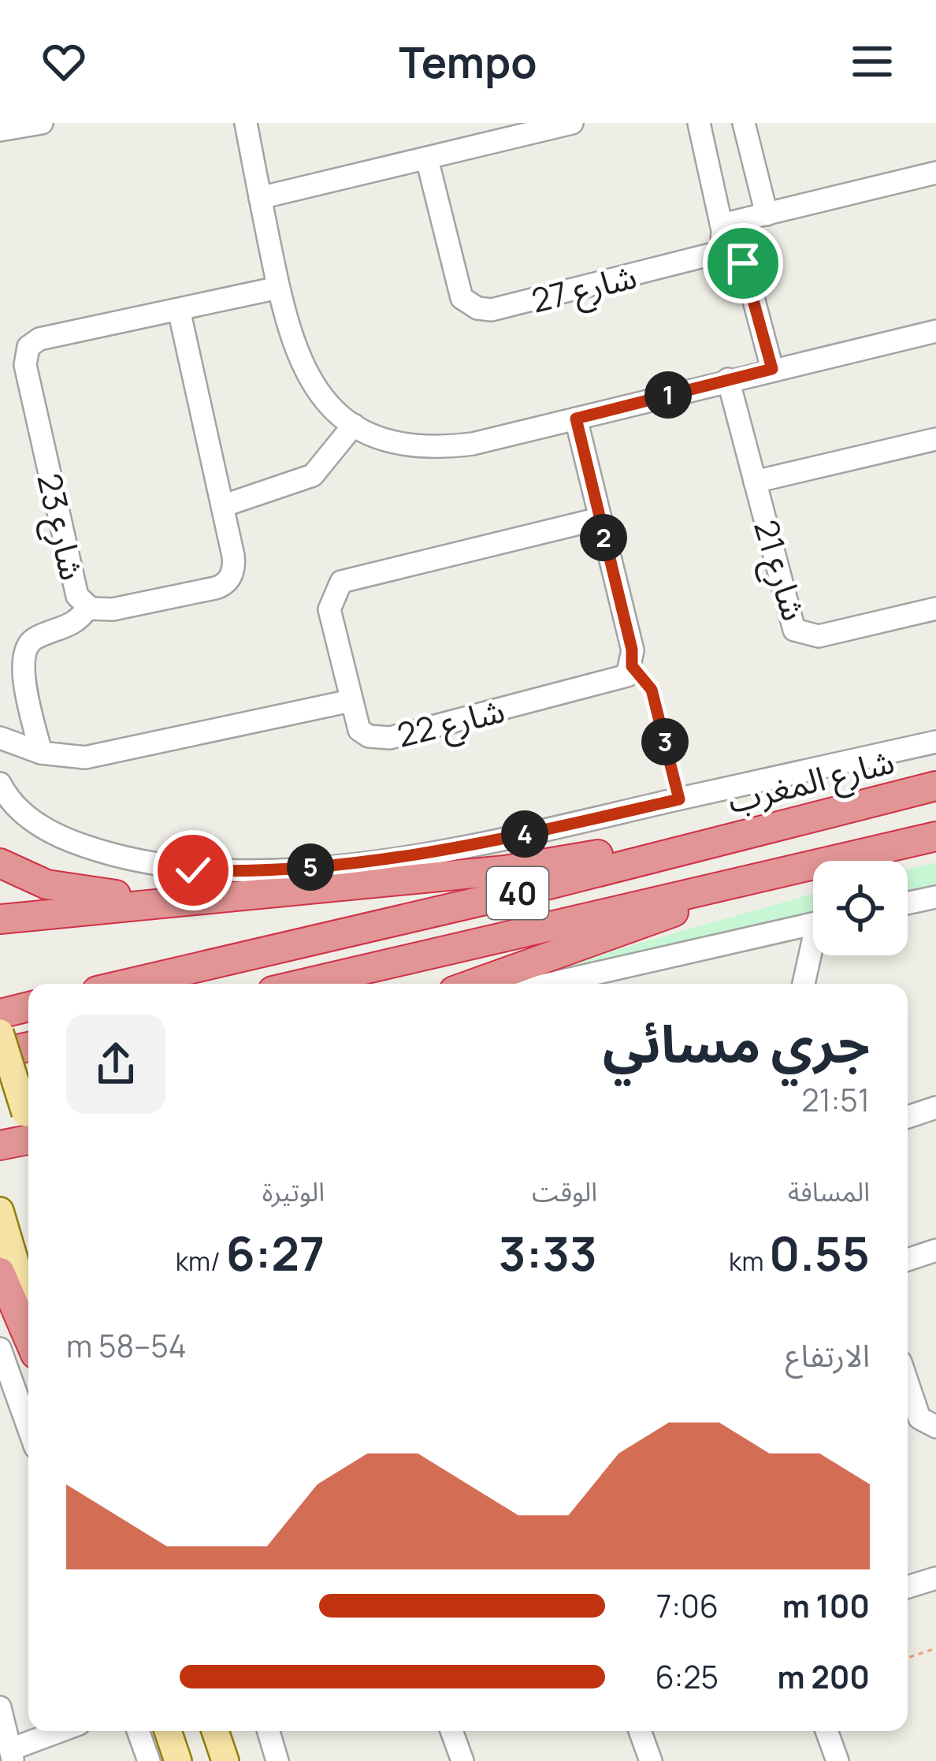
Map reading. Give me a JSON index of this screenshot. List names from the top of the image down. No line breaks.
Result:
{"streets":{"highway":["شارع المغرب","40"],"street":["شارع 27","شارع 23","شارع 21","شارع 22"]},"page":{"header":"Tempo","pins":["1","2","3","4","5"],"heading":["جري مسائي","21:51"],"stats":[["المسافة","0.55 km"],["الوقت","3:33"],["الوتيرة","6:27 /km"]],"chart":["الارتفاع","54–58 m"],"list":[{"name":"100 m","note":"7:06"},{"name":"200 m","note":"6:25"}]}}
